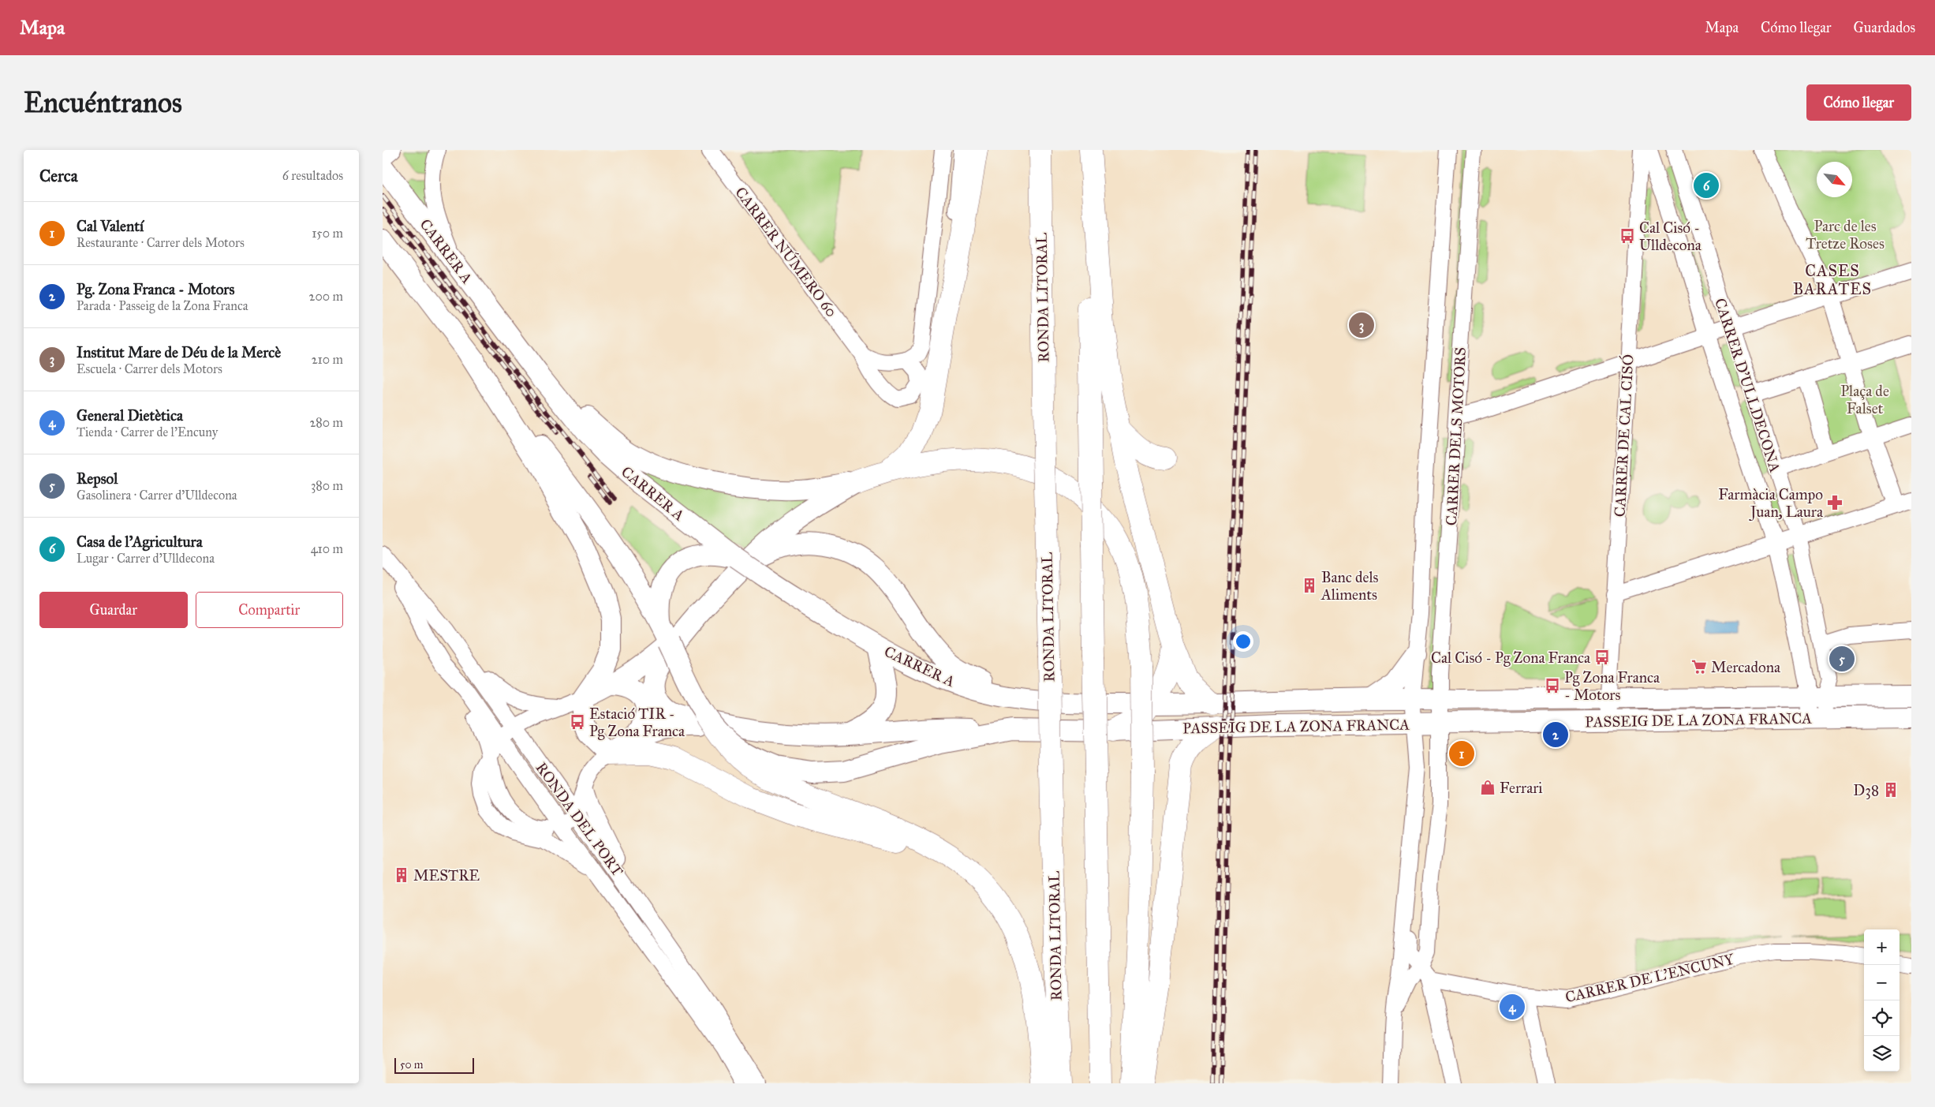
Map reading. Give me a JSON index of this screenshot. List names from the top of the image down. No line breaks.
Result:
{"streets":{"highway":["RONDA LITORAL"],"main road":["CARRER A","PASSEIG DE LA ZONA FRANCA"],"street":["CARRER NÚMERO 60","CARRER D'ULLDECONA","CARRER DE CAL CISÓ","CARRER DELS MOTORS","RONDA DEL PORT","CARRER DE L'ENCUNY"]},"crossings":[["CARRER A","PASSEIG DE LA ZONA FRANCA"],["CARRER D'ULLDECONA","PASSEIG DE LA ZONA FRANCA"],["CARRER DE CAL CISÓ","PASSEIG DE LA ZONA FRANCA"],["CARRER DELS MOTORS","PASSEIG DE LA ZONA FRANCA"]],"districts":["CASES BARATES"],"parks":["Parc de les Tretze Roses","Plaça de Falset"],"places":{"bus stop":["Cal Cisó - Ulldecona","Cal Cisó - Pg Zona Franca","Pg Zona Franca - Motors","Estació TIR - Pg Zona Franca"],"pharmacy":["Farmàcia Campo Juan, Laura"],"building":["Banc dels Aliments","D38","MESTRE"],"supermarket":["Mercadona"],"shop":["Ferrari"]},"scale_bar":"50 m","north":"bottom right","page":{"header":"Mapa","nav":["Mapa","Cómo llegar","Guardados"],"buttons":["Cómo llegar",["Guardar","Compartir"]],"title":"Encuéntranos","heading":["Cerca","6 resultados"],"pins":["6","3","5","2","1","4"],"list":[{"mark":"1","name":"Cal Valentí","note":"Restaurante · Carrer dels Motors","value":"150 m"},{"mark":"2","name":"Pg. Zona Franca - Motors","note":"Parada · Passeig de la Zona Franca","value":"200 m"},{"mark":"3","name":"Institut Mare de Déu de la Mercè","note":"Escuela · Carrer dels Motors","value":"210 m"},{"mark":"4","name":"General Dietètica","note":"Tienda · Carrer de l'Encuny","value":"280 m"},{"mark":"5","name":"Repsol","note":"Gasolinera · Carrer d'Ulldecona","value":"380 m"},{"mark":"6","name":"Casa de l'Agricultura","note":"Lugar · Carrer d'Ulldecona","value":"410 m"}],"map_buttons":["+","−"],"scale":"50 m"}}
